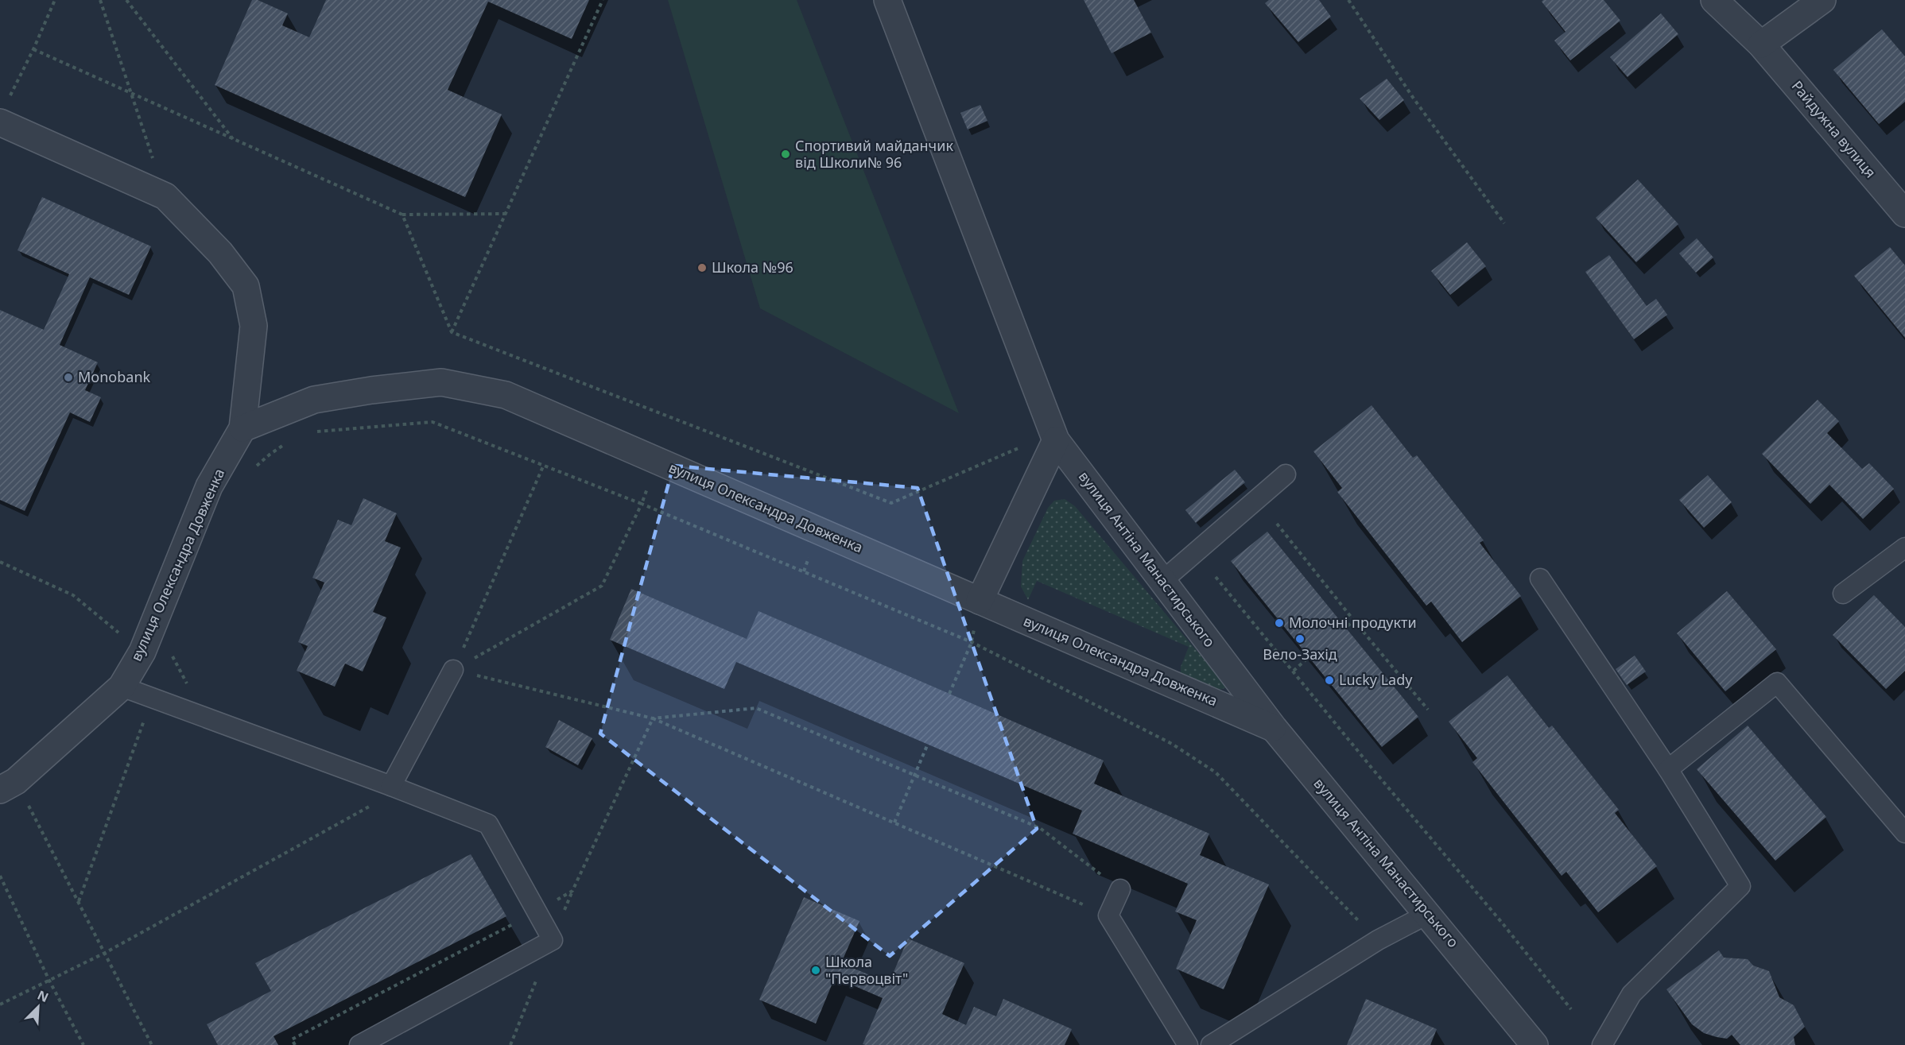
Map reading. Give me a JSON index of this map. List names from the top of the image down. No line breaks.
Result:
{"streets":{"street":["Райдужна вулиця","вулиця Олександра Довженка","вулиця Антіна Манастирського"]},"crossings":[["вулиця Олександра Довженка","вулиця Антіна Манастирського"]],"places":["Спортивий майданчик від Школи№ 96","Школа №96","Monobank","Молочні продукти","Вело-Захід","Lucky Lady","Школа \"Первоцвіт\""],"north":"top right"}
